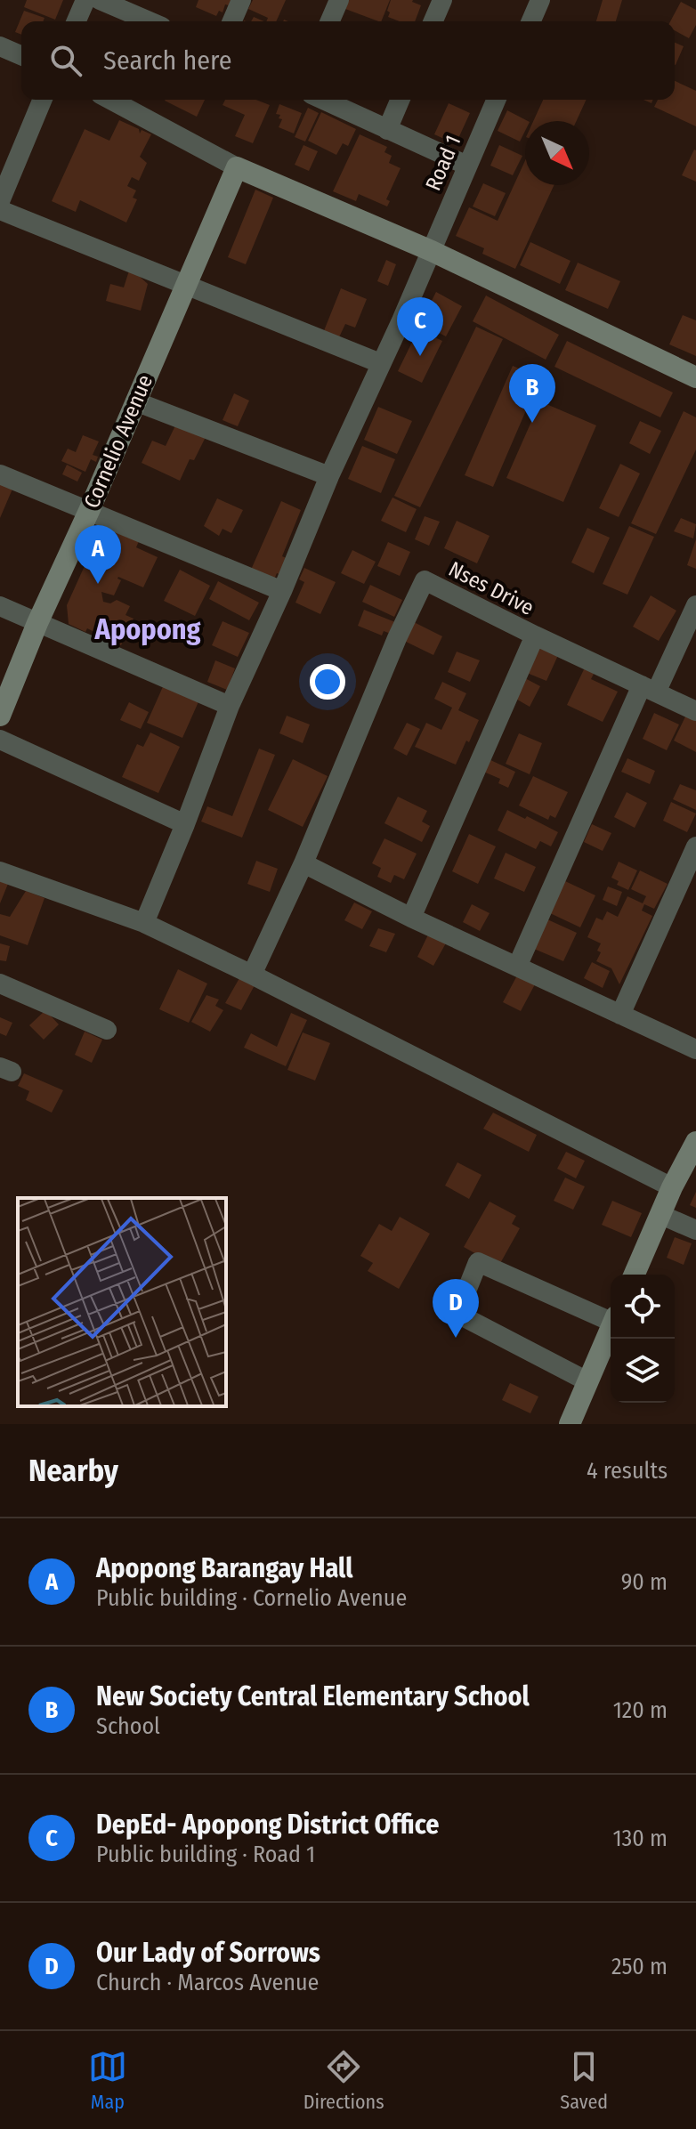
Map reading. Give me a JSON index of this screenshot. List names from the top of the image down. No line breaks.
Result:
{"streets":{"street":["Road 1","Cornelio Avenue","Nses Drive"]},"districts":["Apopong"],"north":"bottom right","page":{"search":"Search here","pins":["C","B","A","D"],"heading":["Nearby","4 results"],"list":[{"mark":"A","name":"Apopong Barangay Hall","note":"Public building · Cornelio Avenue","value":"90 m"},{"mark":"B","name":"New Society Central Elementary School","note":"School","value":"120 m"},{"mark":"C","name":"DepEd- Apopong District Office","note":"Public building · Road 1","value":"130 m"},{"mark":"D","name":"Our Lady of Sorrows","note":"Church · Marcos Avenue","value":"250 m"}],"nav":["Map","Directions","Saved"]}}
